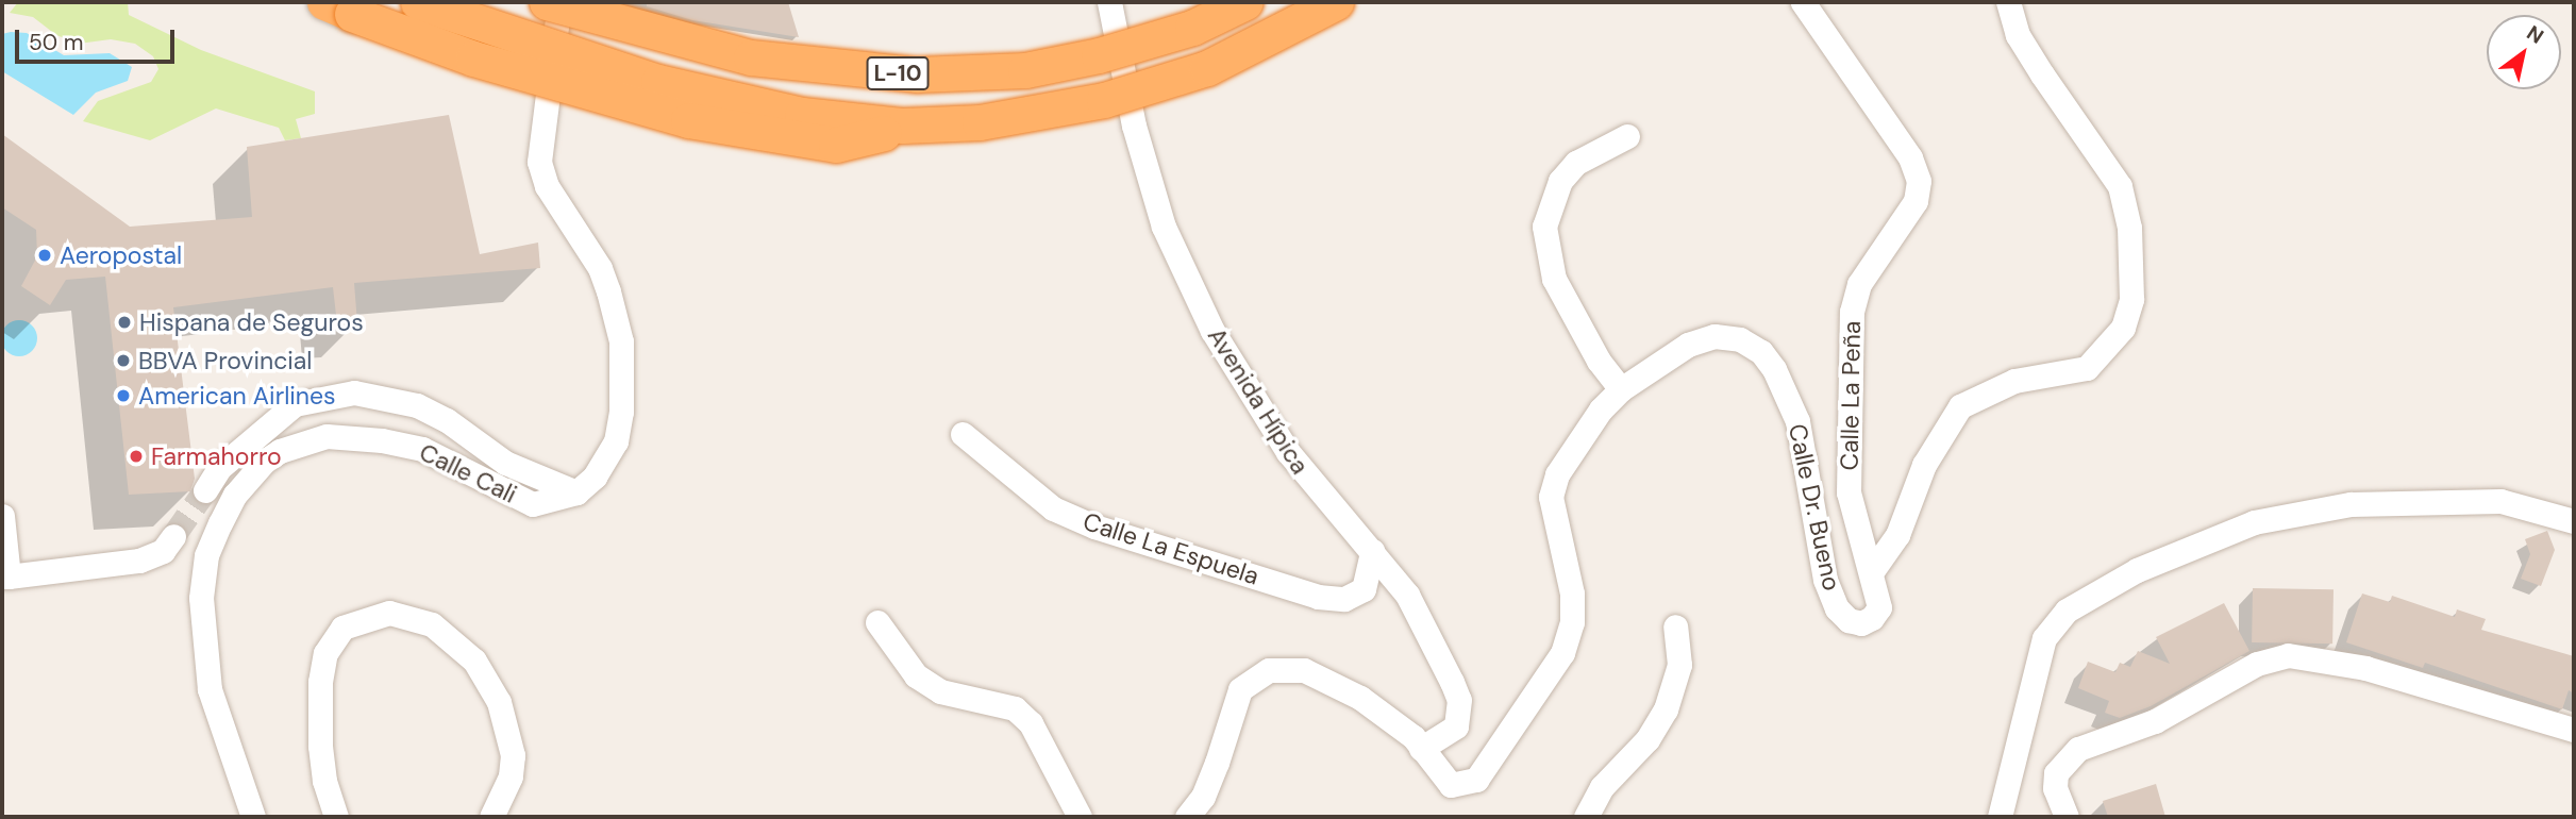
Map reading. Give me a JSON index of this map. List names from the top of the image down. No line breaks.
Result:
{"streets":{"highway":["L-10"],"street":["Calle La Peña","Avenida Hípica","Calle Cali","Calle Dr. Bueno","Calle La Espuela"]},"crossings":[["Calle La Peña","Calle Dr. Bueno"],["Avenida Hípica","Calle Dr. Bueno"],["Avenida Hípica","Calle La Espuela"]],"places":["Aeropostal","Hispana de Seguros","BBVA Provincial","American Airlines","Farmahorro"],"scale_bar":"50 m","north":"top right"}
